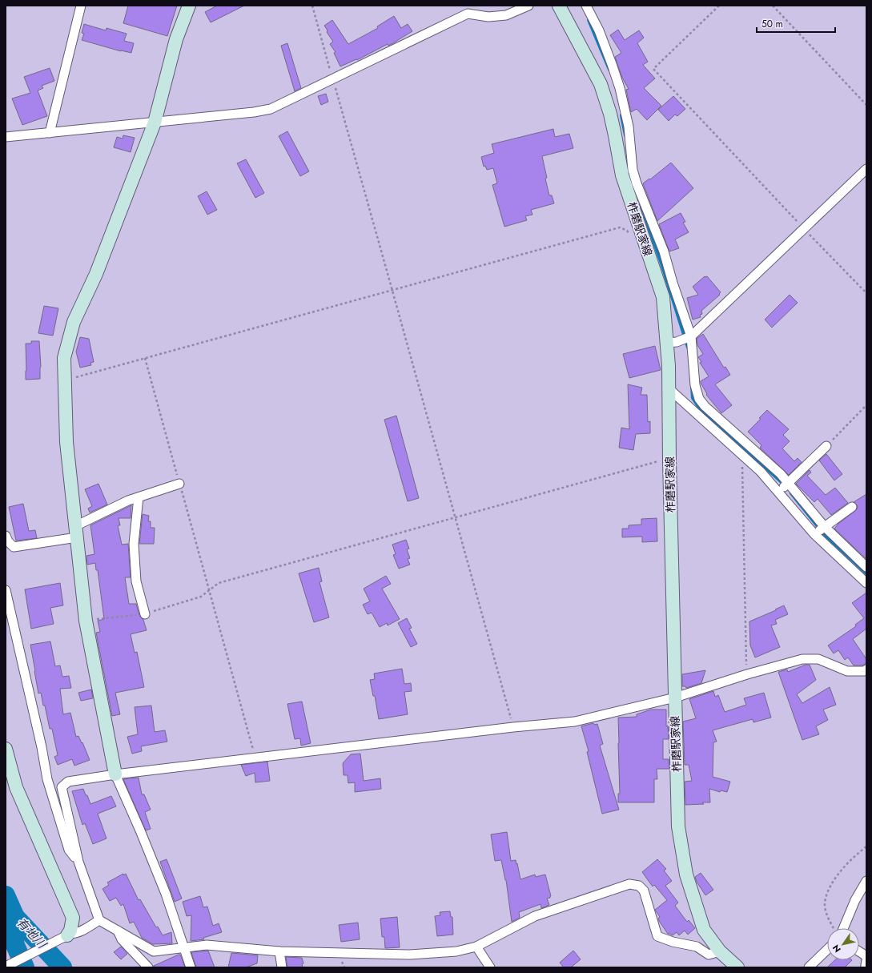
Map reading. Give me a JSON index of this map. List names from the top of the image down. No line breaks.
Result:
{"streets":{"main road":["柞磨駅家線"]},"water":["有地川"],"scale_bar":"50 m","north":"bottom left"}
